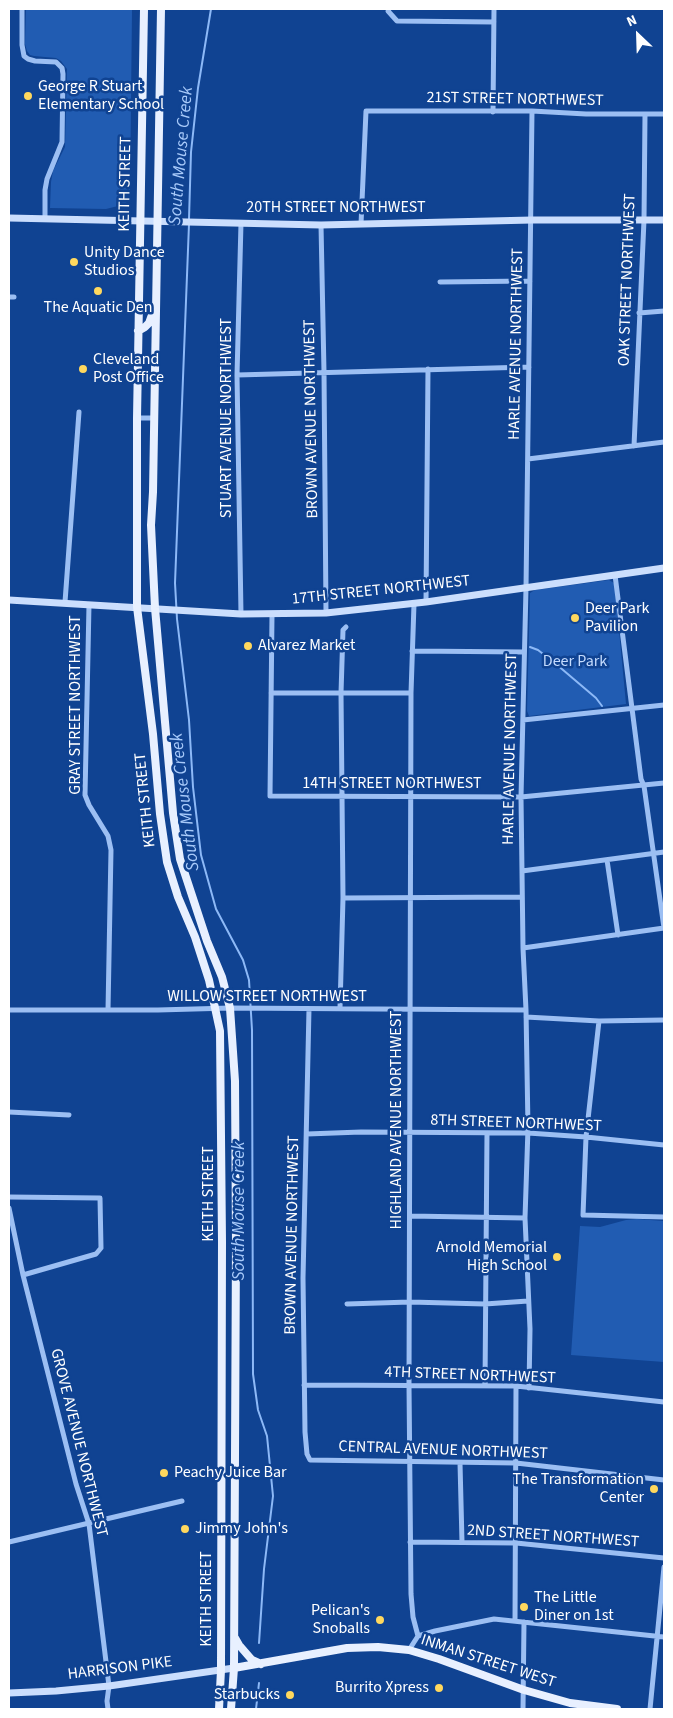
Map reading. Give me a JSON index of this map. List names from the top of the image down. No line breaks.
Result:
{"streets":{"main road":["KEITH STREET","INMAN STREET WEST"],"street":["21ST STREET NORTHWEST","20TH STREET NORTHWEST","OAK STREET NORTHWEST","HARLE AVENUE NORTHWEST","STUART AVENUE NORTHWEST","BROWN AVENUE NORTHWEST","17TH STREET NORTHWEST","GRAY STREET NORTHWEST","14TH STREET NORTHWEST","WILLOW STREET NORTHWEST","HIGHLAND AVENUE NORTHWEST","8TH STREET NORTHWEST","4TH STREET NORTHWEST","GROVE AVENUE NORTHWEST","CENTRAL AVENUE NORTHWEST","2ND STREET NORTHWEST","HARRISON PIKE"]},"crossings":[["21ST STREET NORTHWEST","20TH STREET NORTHWEST"],["21ST STREET NORTHWEST","OAK STREET NORTHWEST"],["21ST STREET NORTHWEST","HARLE AVENUE NORTHWEST"],["KEITH STREET","20TH STREET NORTHWEST"],["KEITH STREET","17TH STREET NORTHWEST"],["KEITH STREET","WILLOW STREET NORTHWEST"],["KEITH STREET","INMAN STREET WEST"],["KEITH STREET","HARRISON PIKE"],["20TH STREET NORTHWEST","OAK STREET NORTHWEST"],["20TH STREET NORTHWEST","HARLE AVENUE NORTHWEST"],["20TH STREET NORTHWEST","STUART AVENUE NORTHWEST"],["20TH STREET NORTHWEST","BROWN AVENUE NORTHWEST"],["HARLE AVENUE NORTHWEST","17TH STREET NORTHWEST"],["HARLE AVENUE NORTHWEST","14TH STREET NORTHWEST"],["HARLE AVENUE NORTHWEST","WILLOW STREET NORTHWEST"],["HARLE AVENUE NORTHWEST","8TH STREET NORTHWEST"],["HARLE AVENUE NORTHWEST","4TH STREET NORTHWEST"],["STUART AVENUE NORTHWEST","17TH STREET NORTHWEST"],["BROWN AVENUE NORTHWEST","17TH STREET NORTHWEST"],["BROWN AVENUE NORTHWEST","WILLOW STREET NORTHWEST"],["BROWN AVENUE NORTHWEST","8TH STREET NORTHWEST"],["BROWN AVENUE NORTHWEST","4TH STREET NORTHWEST"],["BROWN AVENUE NORTHWEST","CENTRAL AVENUE NORTHWEST"],["17TH STREET NORTHWEST","GRAY STREET NORTHWEST"],["17TH STREET NORTHWEST","HIGHLAND AVENUE NORTHWEST"],["GRAY STREET NORTHWEST","WILLOW STREET NORTHWEST"],["14TH STREET NORTHWEST","HIGHLAND AVENUE NORTHWEST"],["WILLOW STREET NORTHWEST","HIGHLAND AVENUE NORTHWEST"],["HIGHLAND AVENUE NORTHWEST","8TH STREET NORTHWEST"],["HIGHLAND AVENUE NORTHWEST","4TH STREET NORTHWEST"],["HIGHLAND AVENUE NORTHWEST","CENTRAL AVENUE NORTHWEST"],["HIGHLAND AVENUE NORTHWEST","2ND STREET NORTHWEST"],["GROVE AVENUE NORTHWEST","HARRISON PIKE"],["INMAN STREET WEST","HARRISON PIKE"]],"water":["South Mouse Creek"],"parks":["Deer Park"],"places":["George R Stuart Elementary School","Unity Dance Studios","The Aquatic Den","Cleveland Post Office","Deer Park Pavilion","Alvarez Market","Arnold Memorial High School","Peachy Juice Bar","The Transformation Center","Jimmy John's","The Little Diner on 1st","Pelican's Snoballs","Burrito Xpress","Starbucks"],"north":"top left"}
